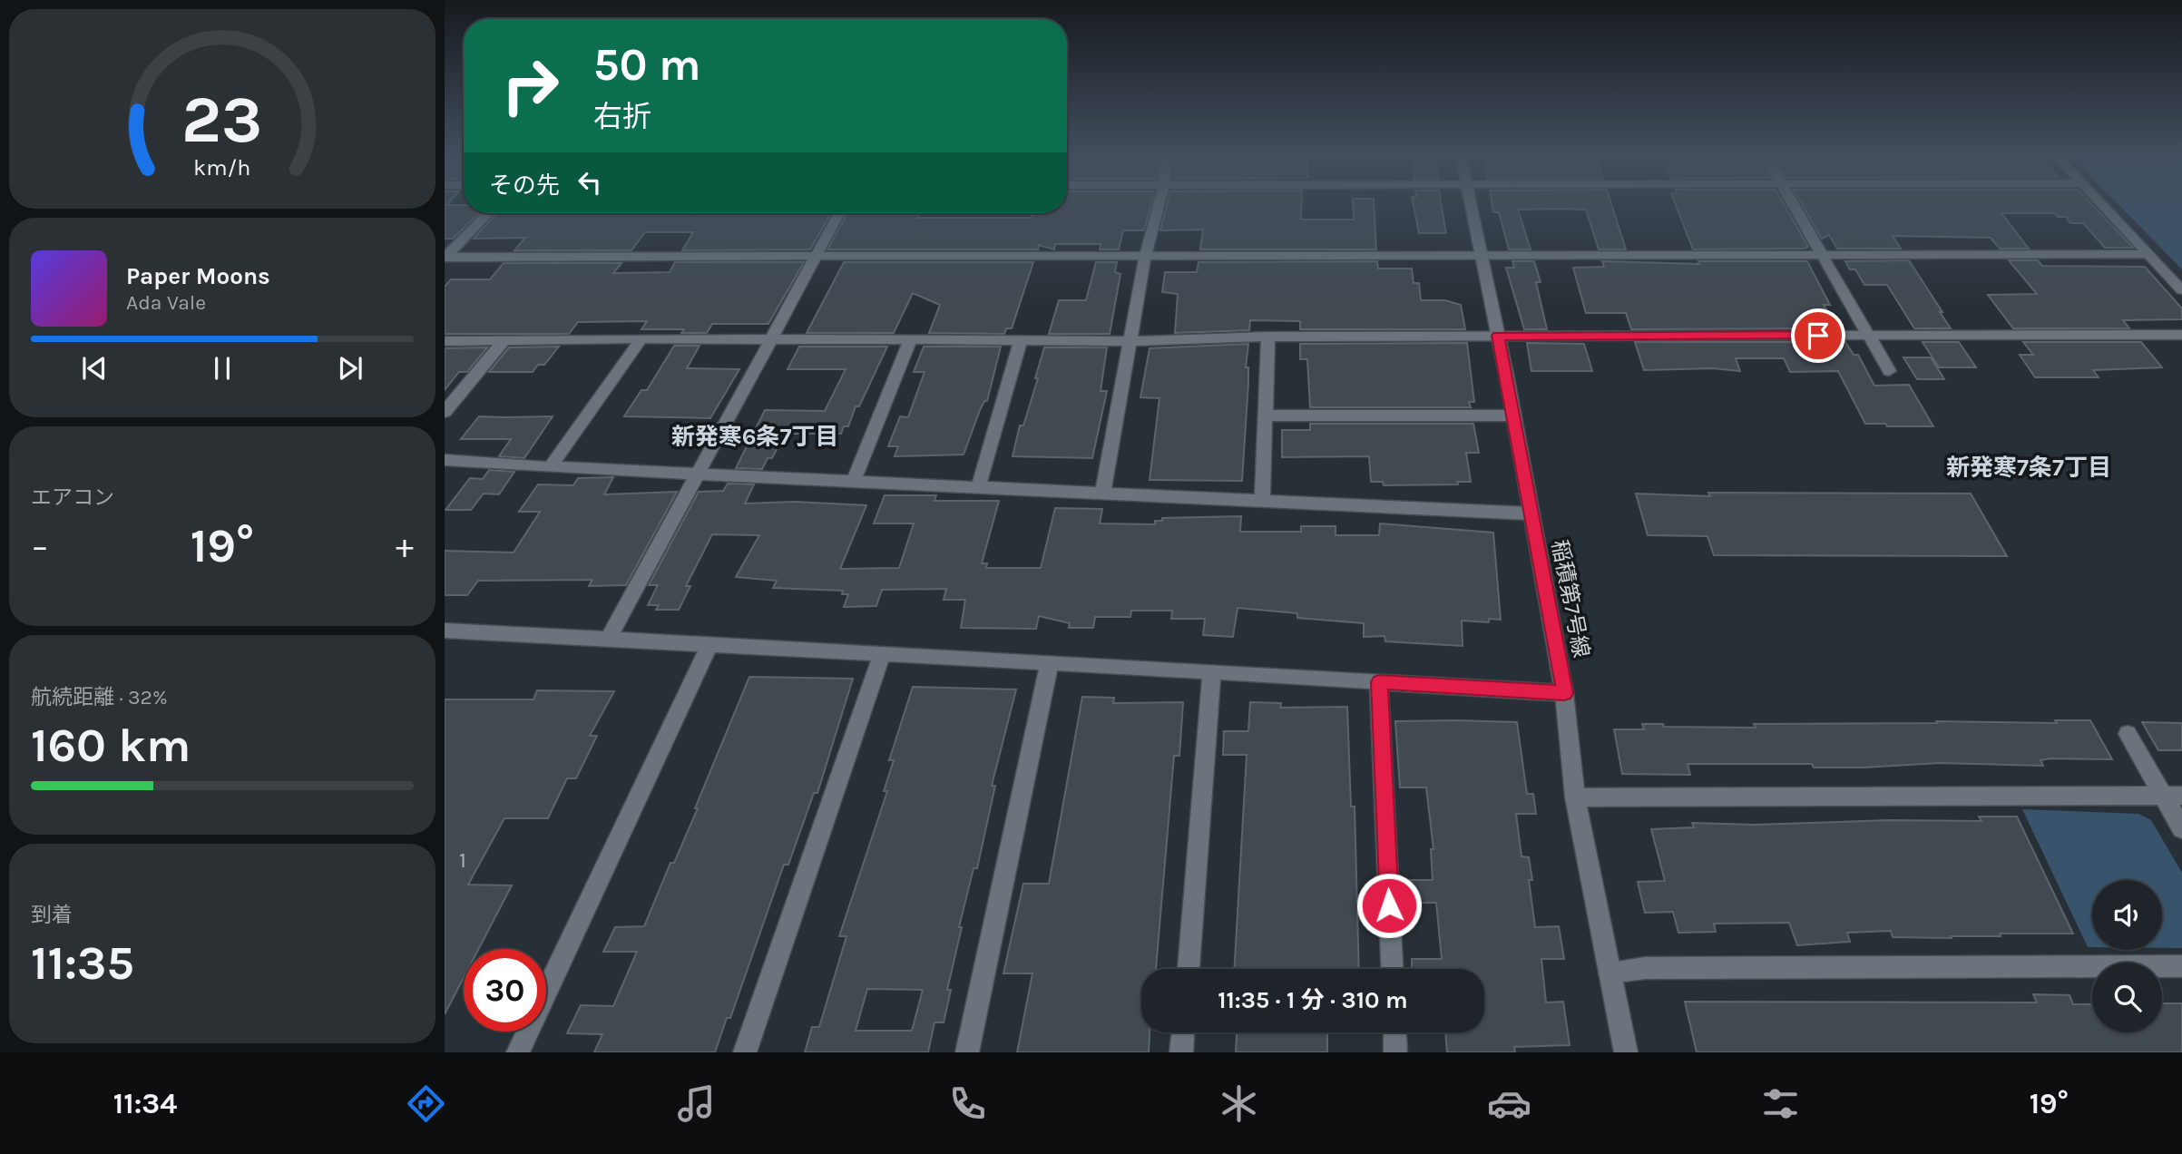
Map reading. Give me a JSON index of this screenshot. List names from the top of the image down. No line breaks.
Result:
{"streets":{"street":["稲積第7号線"]},"districts":["新発寒6条7丁目","新発寒7条7丁目"],"house_numbers":["1"],"page":{"turn":["50 m","右折"],"then":"その先","song":["Paper Moons","Ada Vale"],"tile":["エアコン",["航続距離 · 32%","160 km"],["到着","11:35"]],"heat":["−","19°","+"],"limit":"30","trip":"11:35 · 1 分 · 310 m","tabs":["11:34","19°"],"gauge":["23","km/h"]}}
